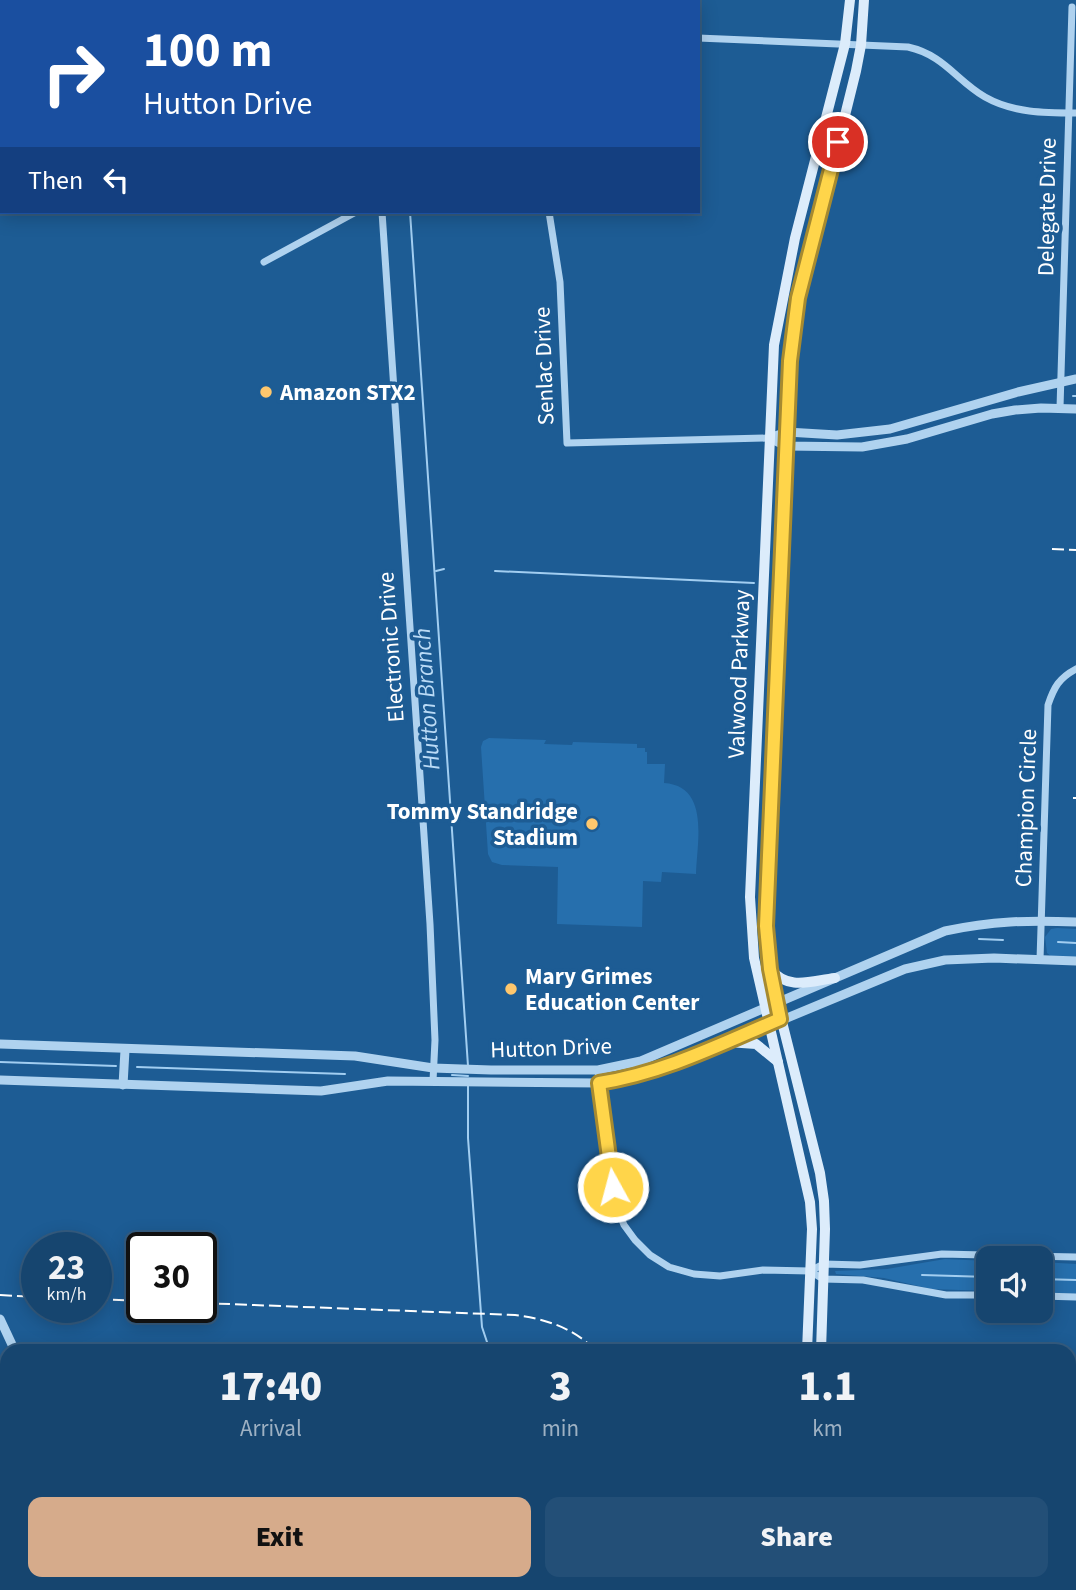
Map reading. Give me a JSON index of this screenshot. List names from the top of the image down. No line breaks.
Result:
{"streets":{"main road":["Valwood Parkway"],"street":["Delegate Drive","Senlac Drive","Electronic Drive","Champion Circle","Hutton Drive"]},"crossings":[["Delegate Drive","Senlac Drive"],["Senlac Drive","Valwood Parkway"],["Electronic Drive","Hutton Drive"],["Valwood Parkway","Hutton Drive"],["Champion Circle","Hutton Drive"]],"water":["Hutton Branch"],"places":["Amazon STX2","Tommy Standridge Stadium","Mary Grimes Education Center"],"page":{"turn":["100 m","Hutton Drive"],"then":"Then","speed":"23 km/h","limit":"30","eta":["17:40","Arrival","3","min","1.1","km"],"buttons":["Exit","Share"]}}
